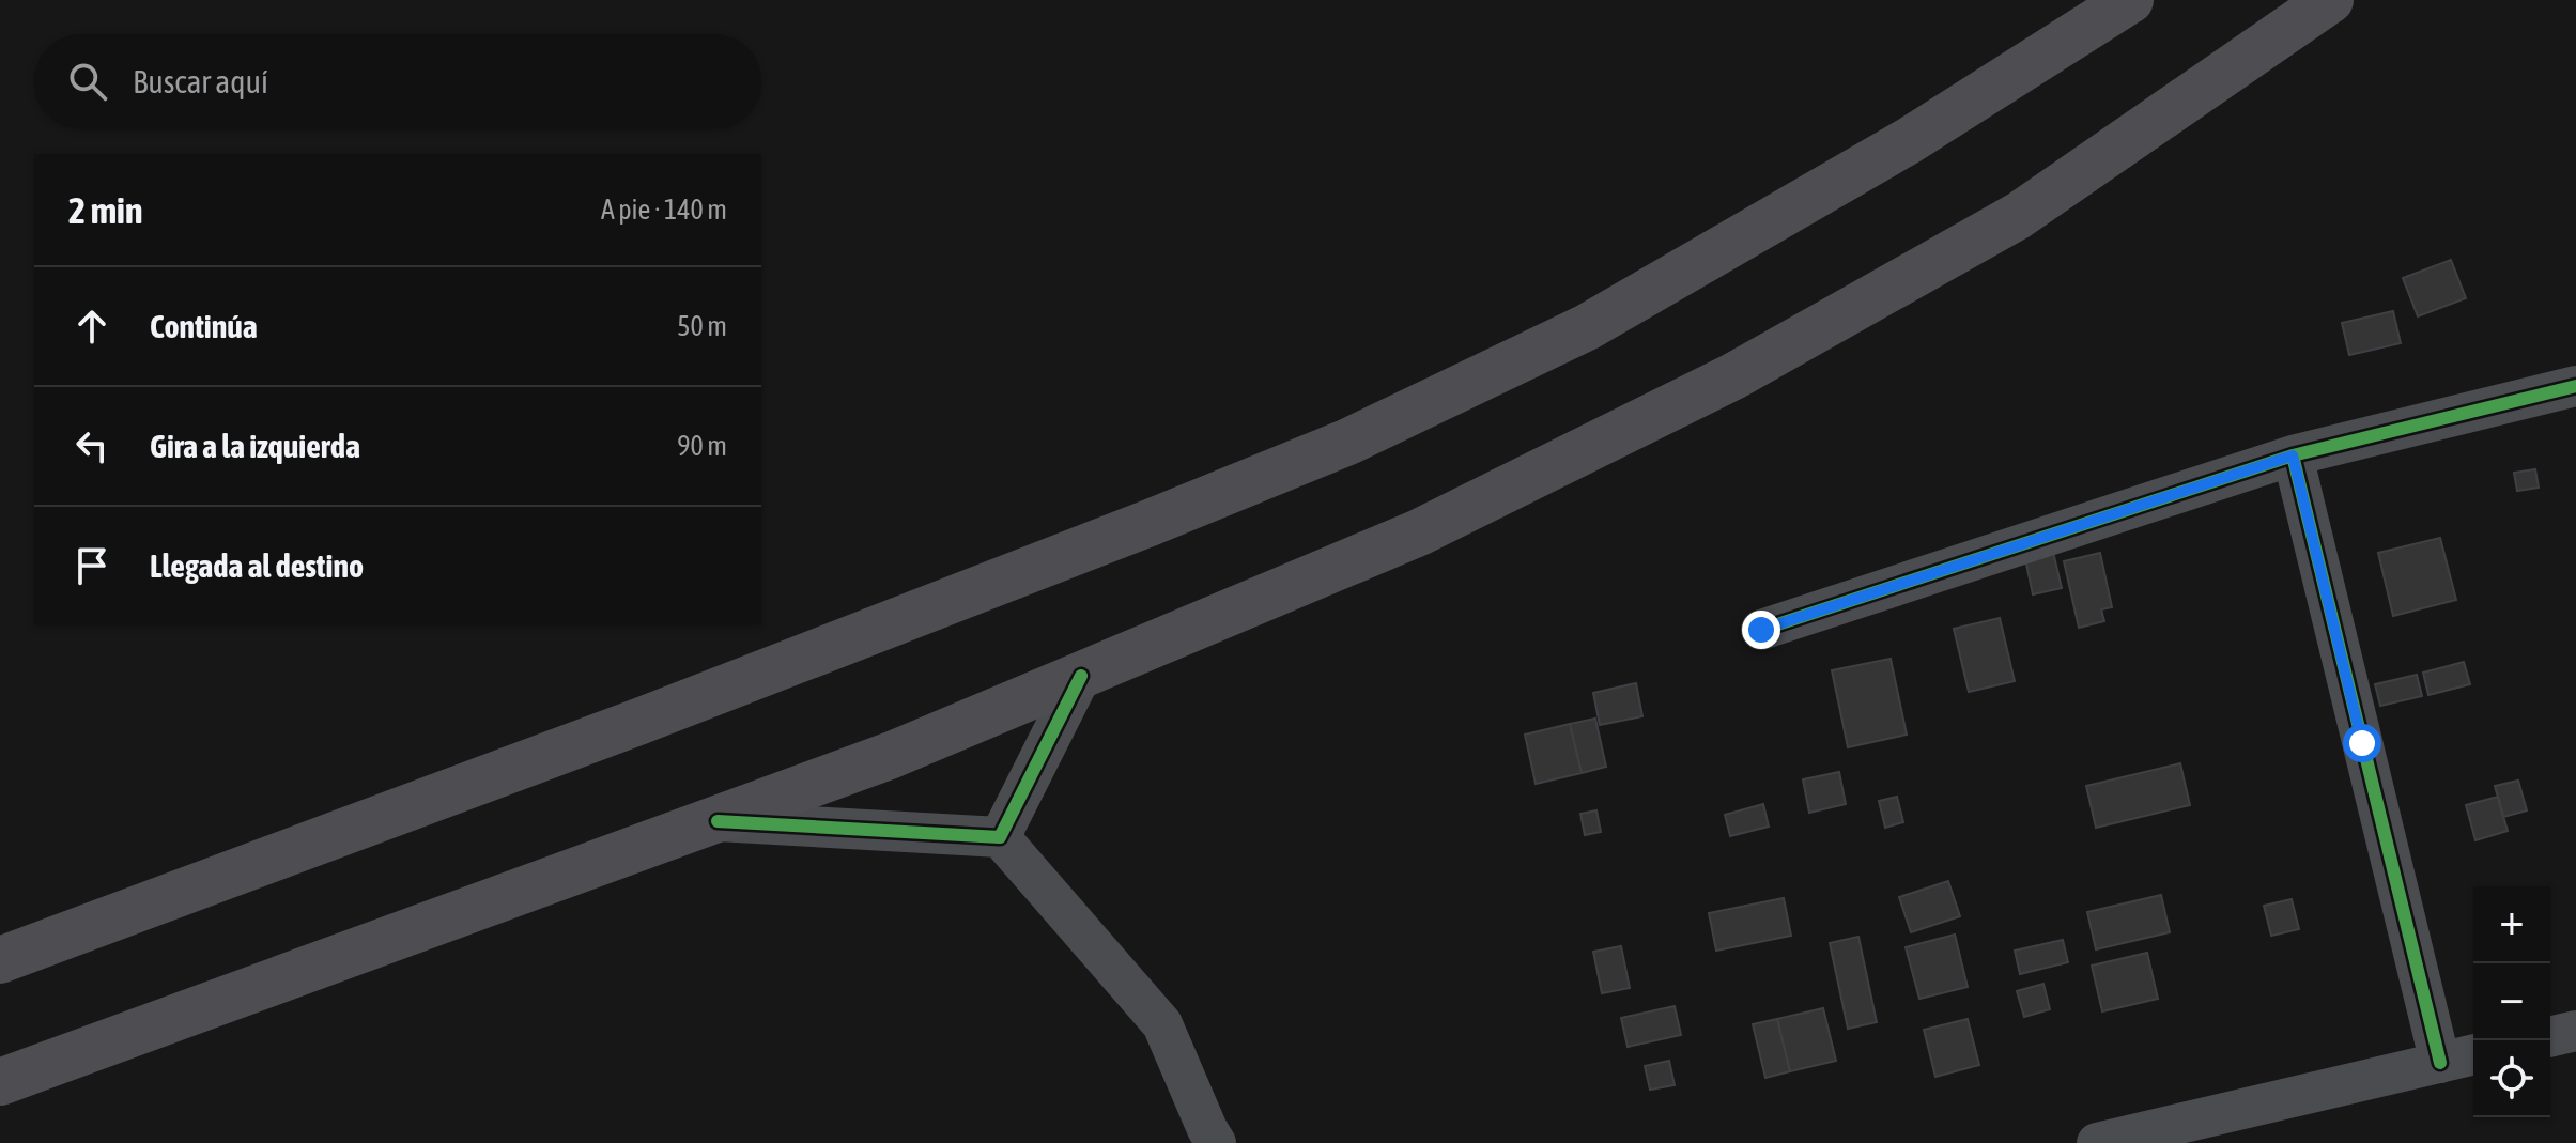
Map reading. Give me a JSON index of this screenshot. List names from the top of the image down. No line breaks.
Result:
{"page":{"search":"Buscar aquí","heading":["2 min","A pie · 140 m"],"list":[["Continúa","50 m"],["Gira a la izquierda","90 m"],"Llegada al destino"],"map_buttons":["+","−"]}}
